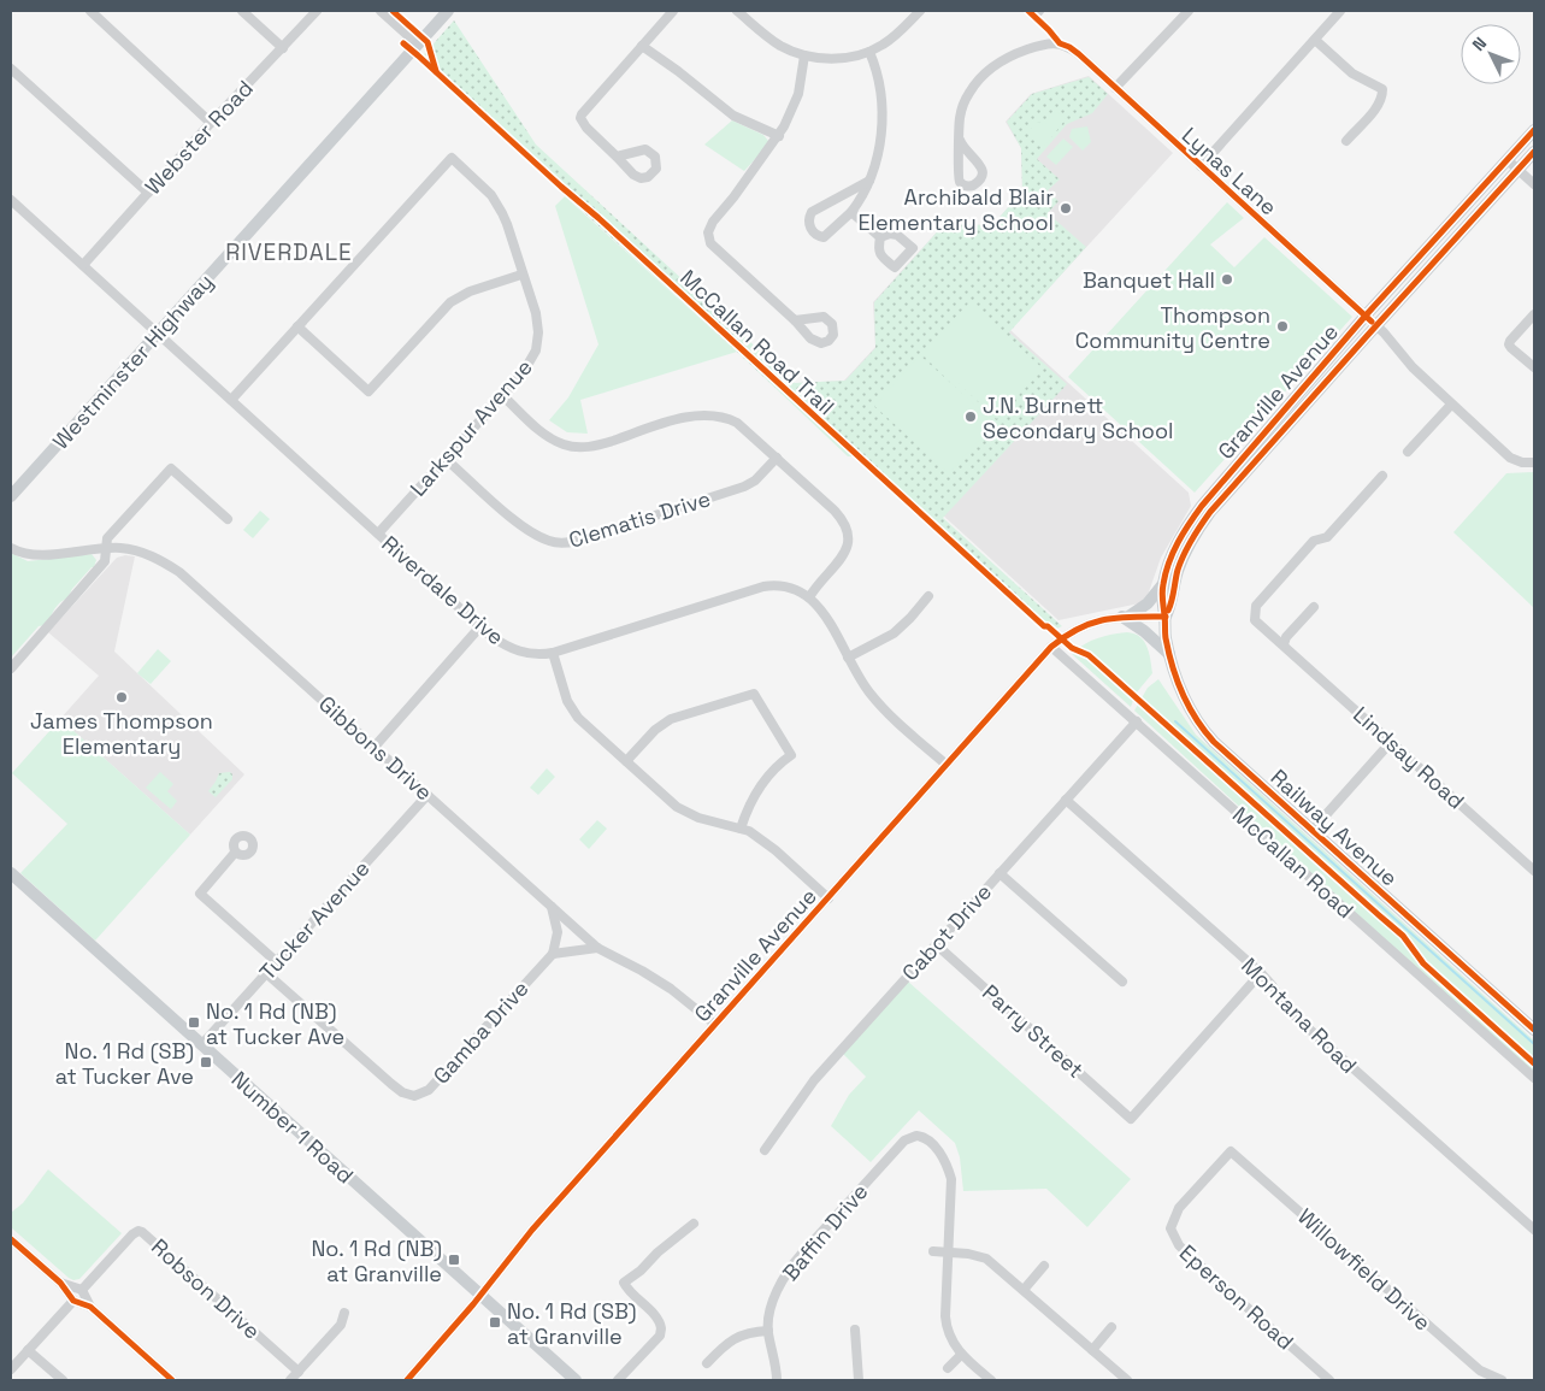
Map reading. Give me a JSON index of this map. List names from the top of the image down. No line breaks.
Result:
{"streets":{"main road":["Westminster Highway","Granville Avenue","Railway Avenue","Number 1 Road"],"street":["Webster Road","Lynas Lane","Larkspur Avenue","Clematis Drive","Riverdale Drive","Gibbons Drive","Lindsay Road","McCallan Road","Tucker Avenue","Cabot Drive","Montana Road","Parry Street","Gamba Drive","Baffin Drive","Willowfield Drive","Robson Drive","Eperson Road"],"cycle path":["McCallan Road Trail"]},"crossings":[["Webster Road","Riverdale Drive"],["Lynas Lane","Granville Avenue"],["Westminster Highway","Riverdale Drive"],["Granville Avenue","Gibbons Drive"],["Granville Avenue","Railway Avenue"],["Granville Avenue","McCallan Road"],["Granville Avenue","Number 1 Road"],["Larkspur Avenue","Clematis Drive"],["Larkspur Avenue","Riverdale Drive"],["Gibbons Drive","Tucker Avenue"],["McCallan Road","Cabot Drive"],["Tucker Avenue","Gamba Drive"],["Tucker Avenue","Number 1 Road"],["Cabot Drive","Montana Road"],["Cabot Drive","Parry Street"],["Montana Road","Parry Street"],["Willowfield Drive","Eperson Road"]],"districts":["RIVERDALE"],"places":{"other":["Archibald Blair Elementary School","Banquet Hall","Thompson Community Centre","J.N. Burnett Secondary School","James Thompson Elementary"],"transit":["No. 1 Rd (NB) at Tucker Ave","No. 1 Rd (SB) at Tucker Ave","No. 1 Rd (NB) at Granville","No. 1 Rd (SB) at Granville"]},"north":"top left"}
